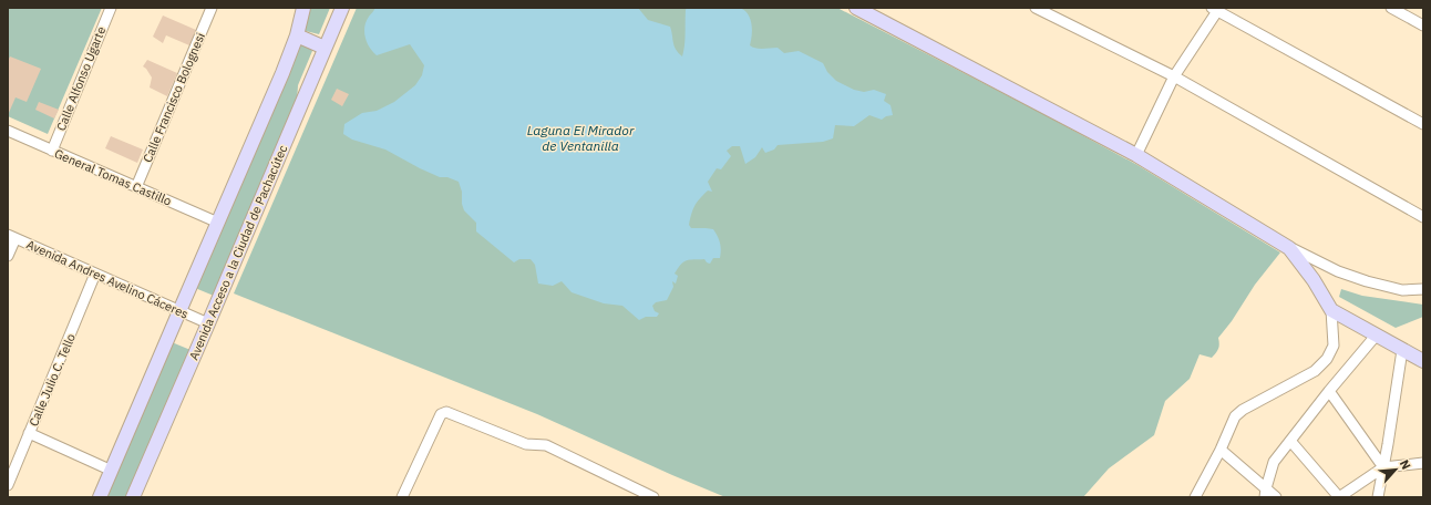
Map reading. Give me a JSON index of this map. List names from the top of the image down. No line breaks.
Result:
{"streets":{"main road":["Avenida Acceso a la Ciudad de Pachacútec"],"street":["Calle Alfonso Ugarte","Calle Francisco Bolognesi","General Tomas Castillo","Avenida Andres Avelino Cáceres","Calle Julio C. Tello"]},"crossings":[["Calle Alfonso Ugarte","General Tomas Castillo"],["Calle Francisco Bolognesi","General Tomas Castillo"],["Avenida Acceso a la Ciudad de Pachacútec","Avenida Andres Avelino Cáceres"],["Avenida Andres Avelino Cáceres","Calle Julio C. Tello"]],"water":["Laguna El Mirador de Ventanilla"],"north":"top right"}
